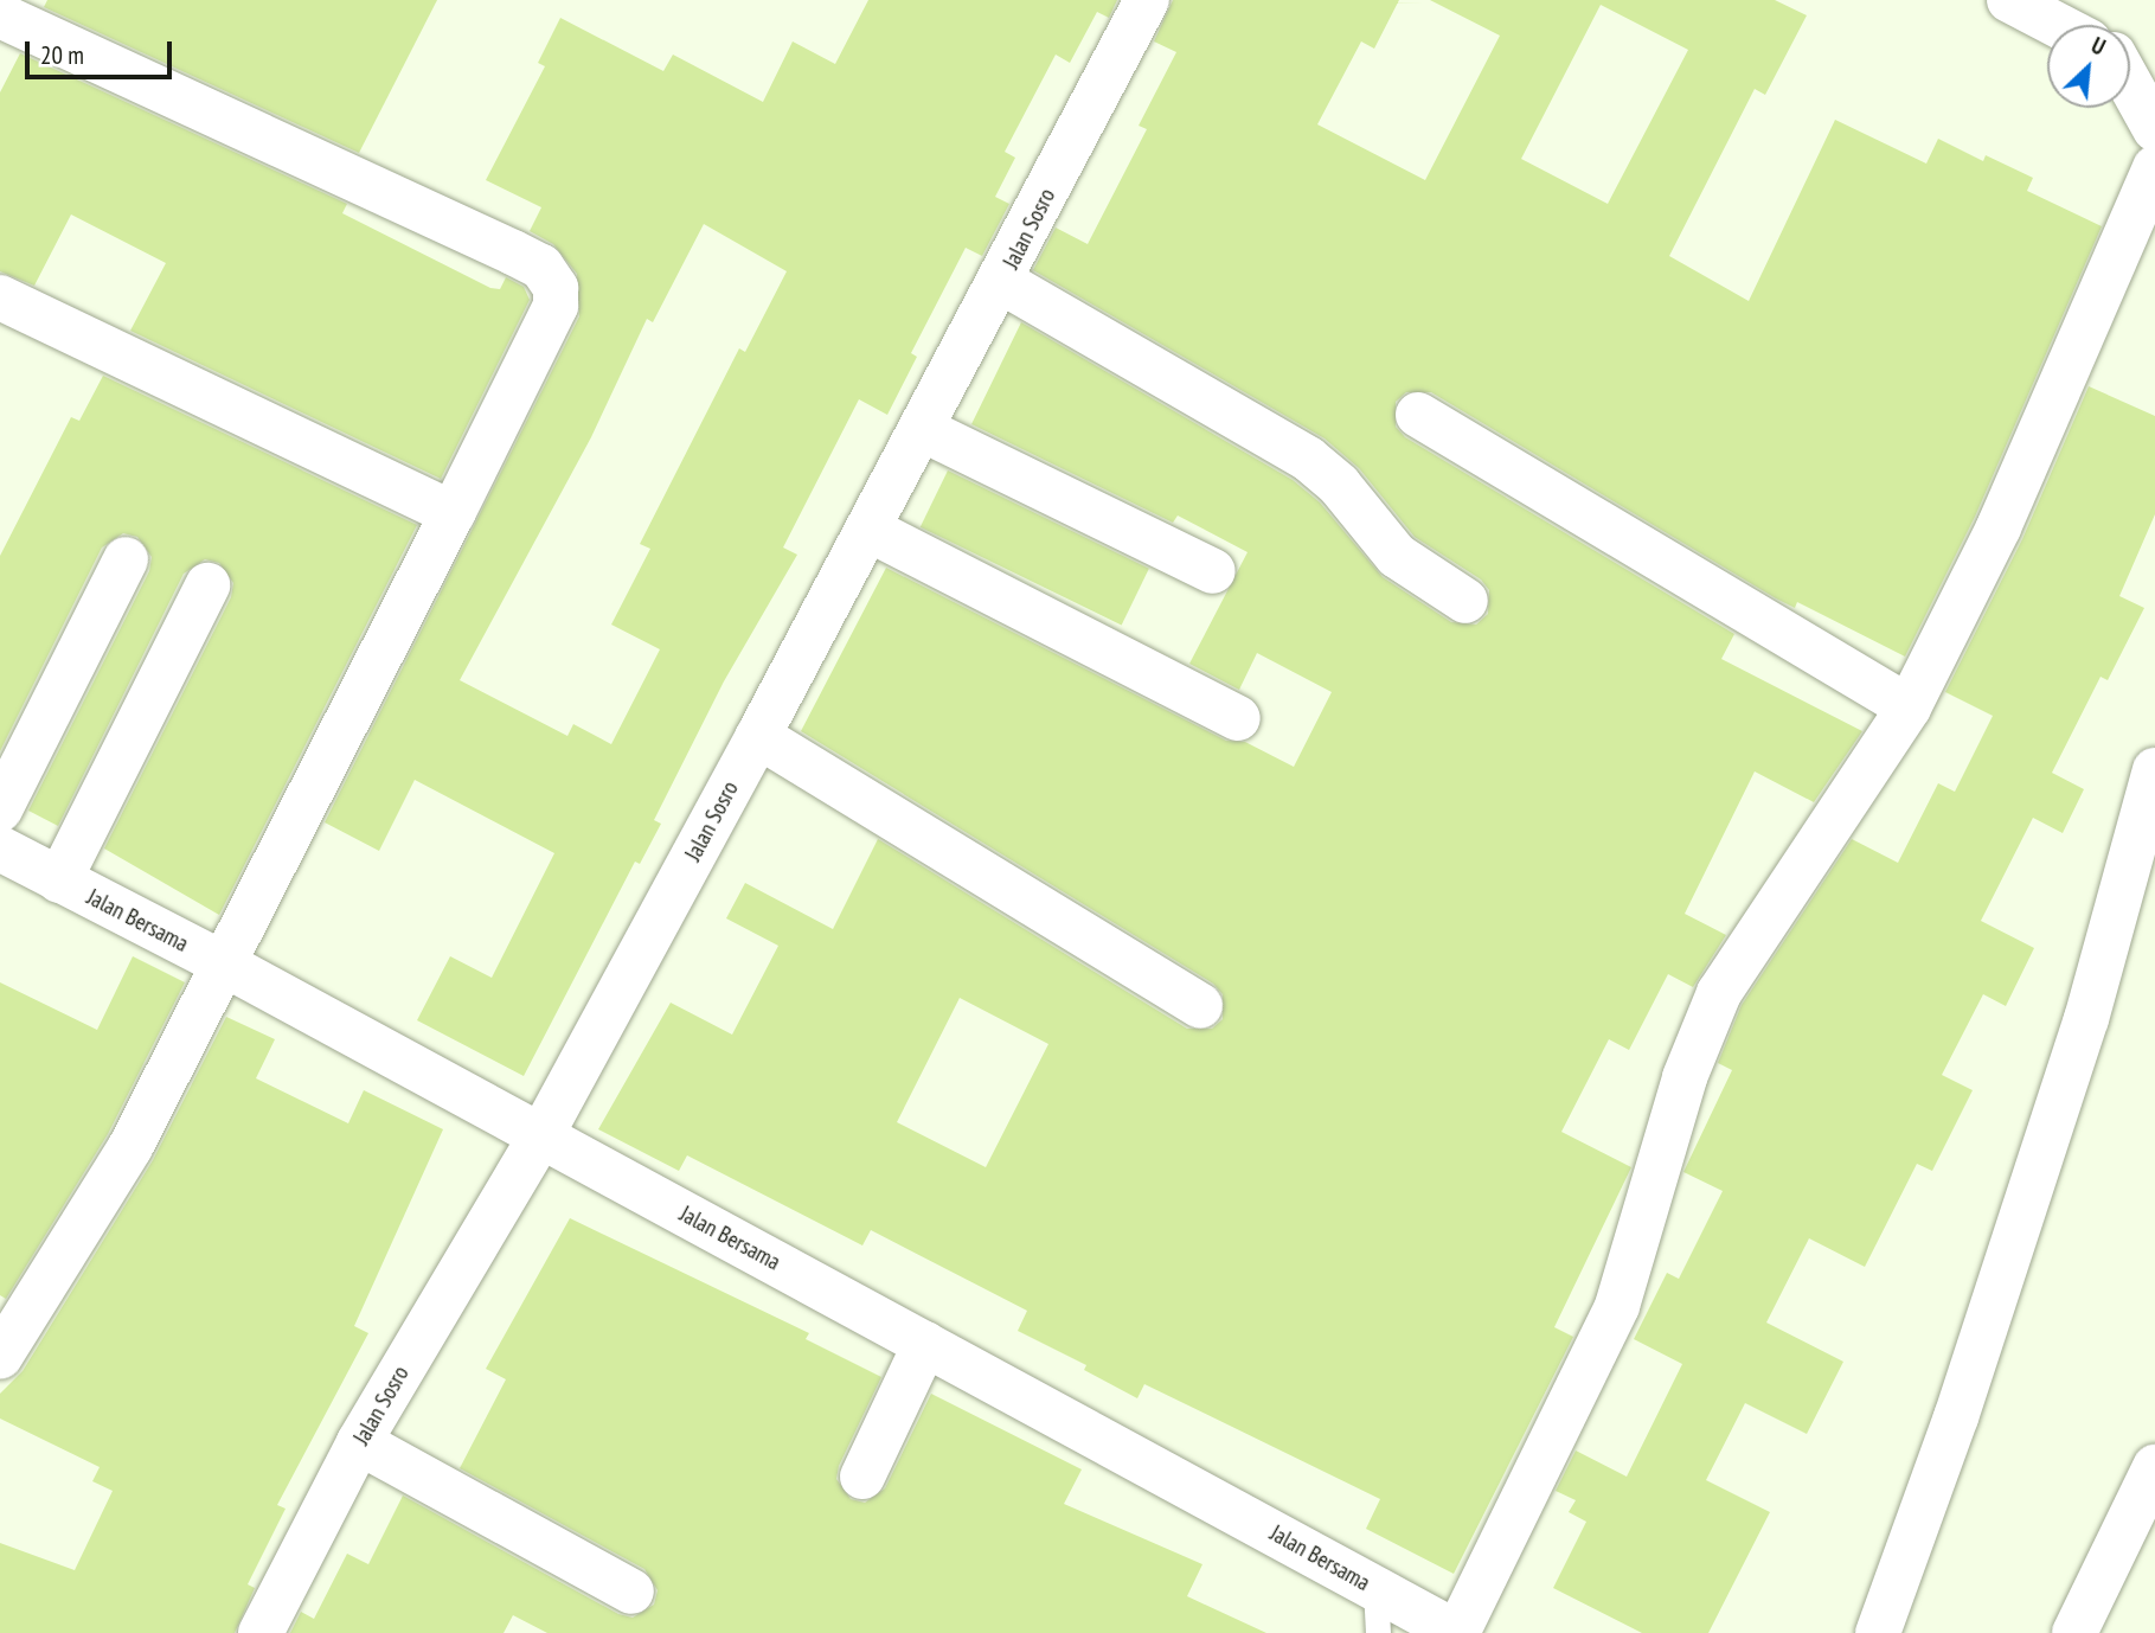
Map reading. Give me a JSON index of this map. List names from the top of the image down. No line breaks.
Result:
{"streets":{"main road":["Jalan Sosro","Jalan Bersama"]},"crossings":[["Jalan Sosro","Jalan Bersama"]],"scale_bar":"20 m","north":"top right"}
